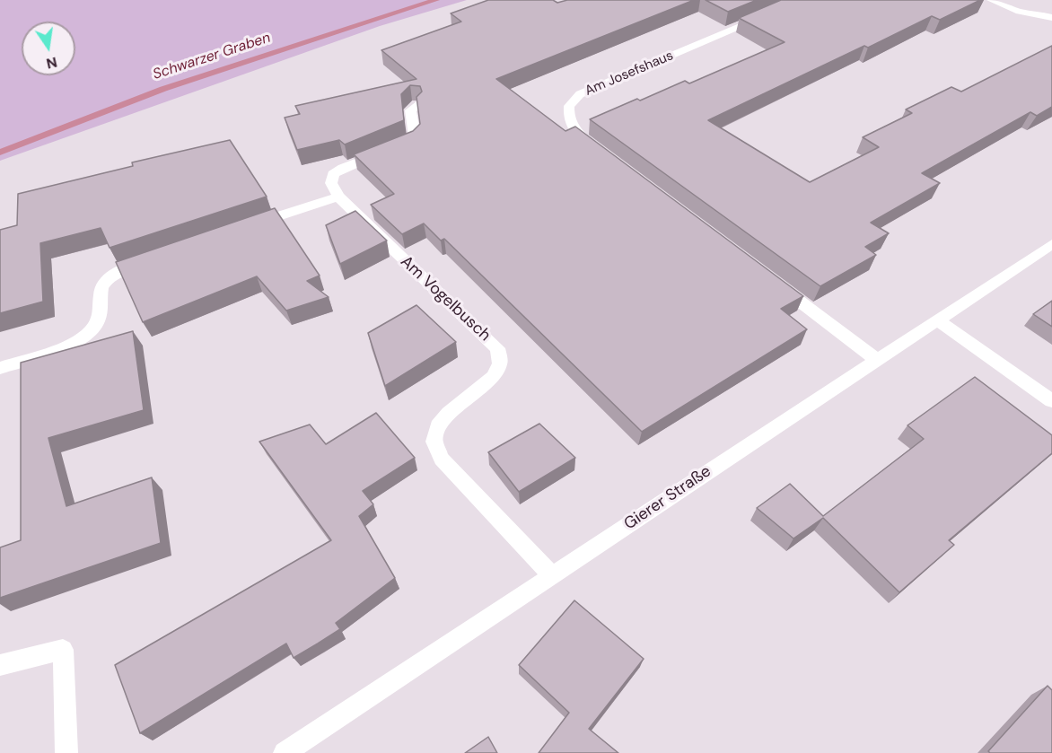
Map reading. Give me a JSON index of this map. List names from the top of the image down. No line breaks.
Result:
{"streets":{"street":["Am Josefshaus","Am Vogelbusch","Gierer Straße"]},"crossings":[["Am Vogelbusch","Gierer Straße"]],"water":["Schwarzer Graben"],"north":"bottom"}
